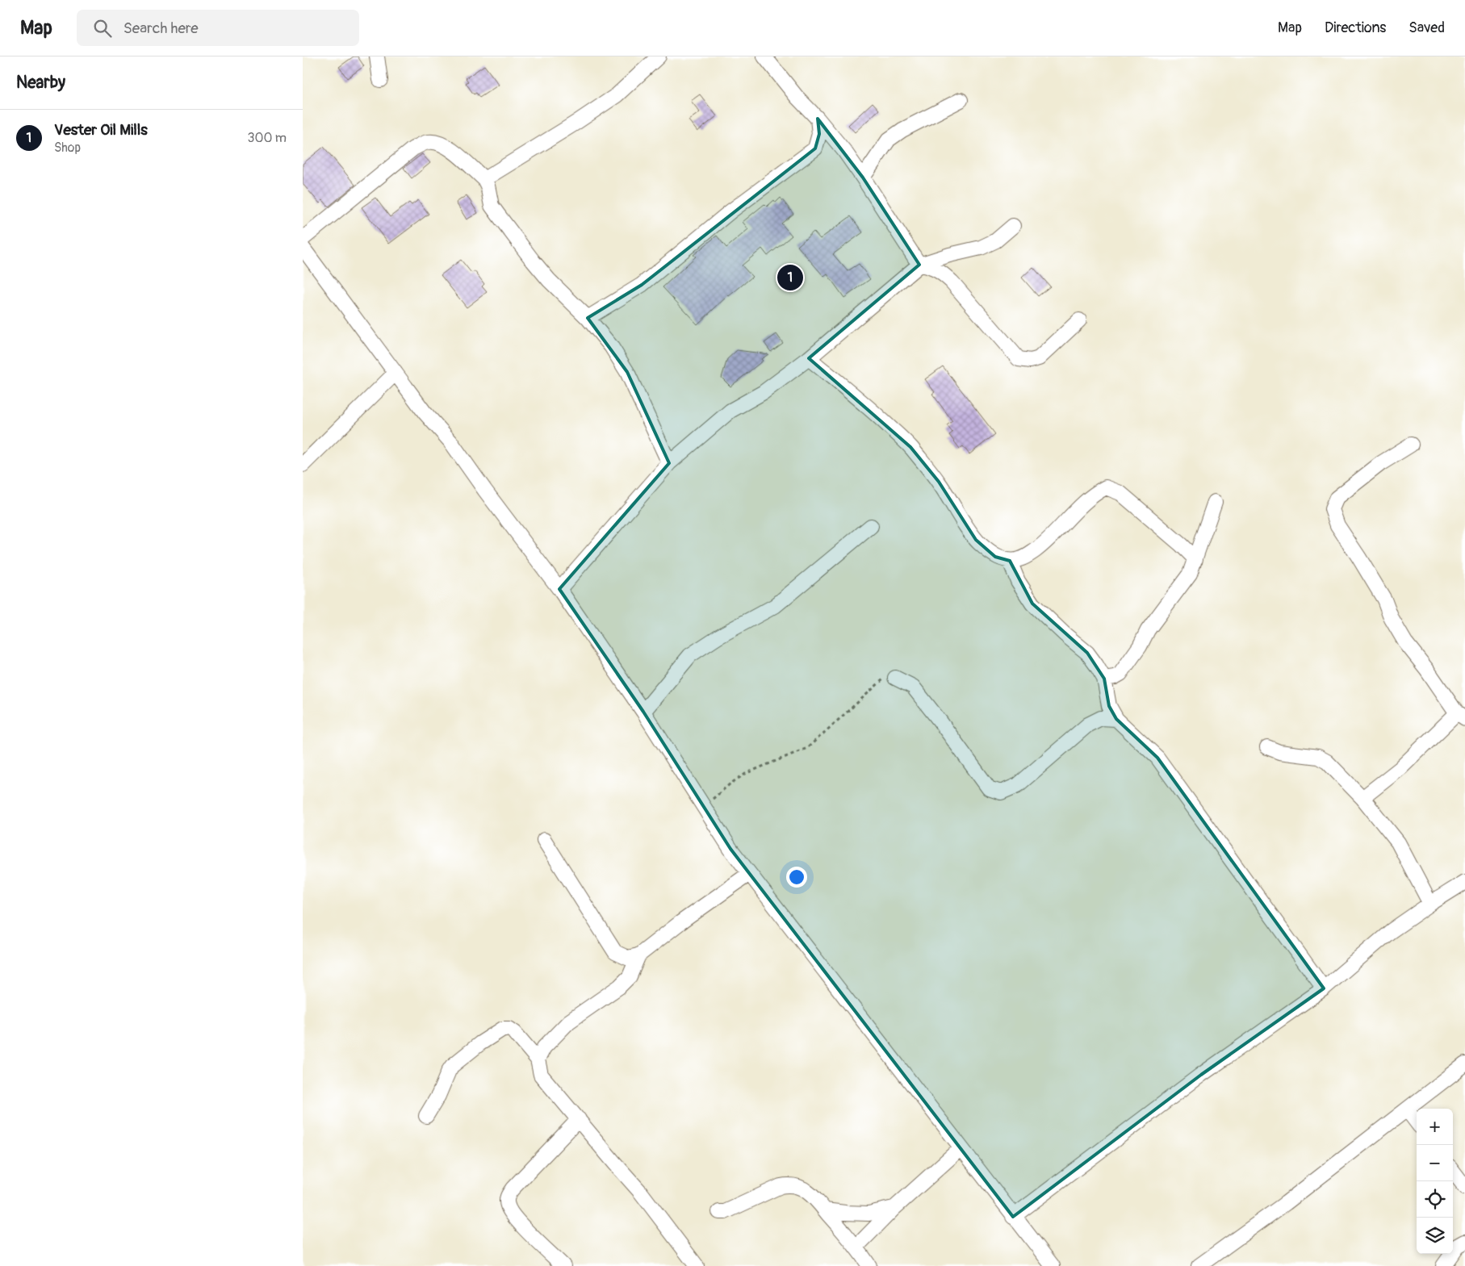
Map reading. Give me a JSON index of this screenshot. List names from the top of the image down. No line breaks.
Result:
{"page":{"header":"Map","search":"Search here","nav":["Map","Directions","Saved"],"heading":"Nearby","list":[{"mark":"1","name":"Vester Oil Mills","note":"Shop","value":"300 m"}],"pins":"1","map_buttons":["+","−"]}}
